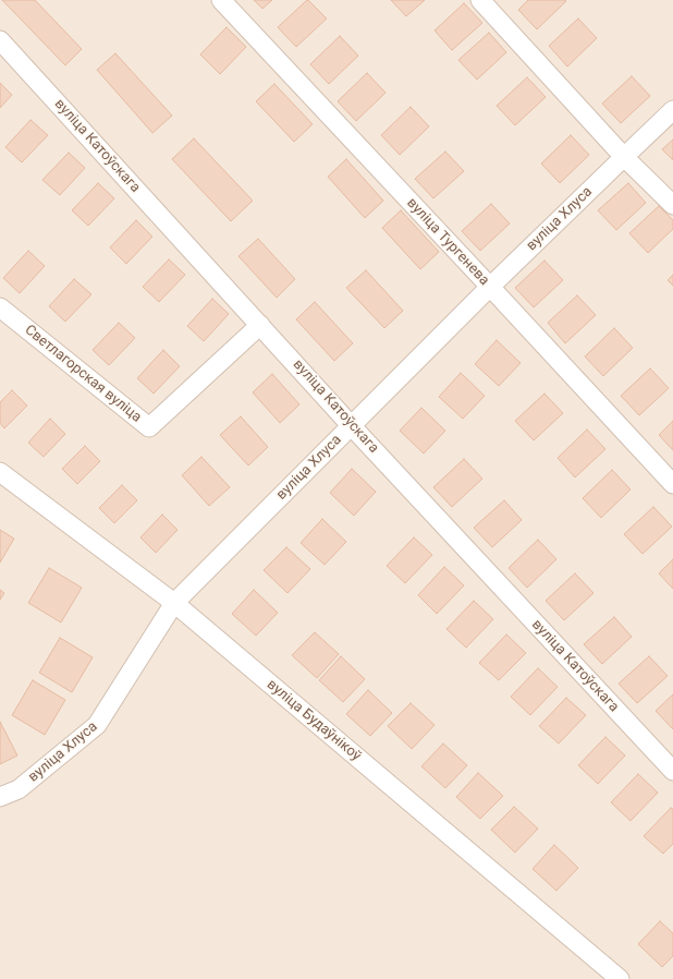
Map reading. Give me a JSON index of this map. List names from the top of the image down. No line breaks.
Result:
{"streets":{"street":["вуліца Катоўскага","вуліца Хлуса","вуліца Тургенева","Светлагорская вуліца","вуліца Будаўнікоў"]},"crossings":[["вуліца Катоўскага","вуліца Хлуса"],["вуліца Катоўскага","Светлагорская вуліца"],["вуліца Хлуса","вуліца Тургенева"],["вуліца Хлуса","вуліца Будаўнікоў"]]}
